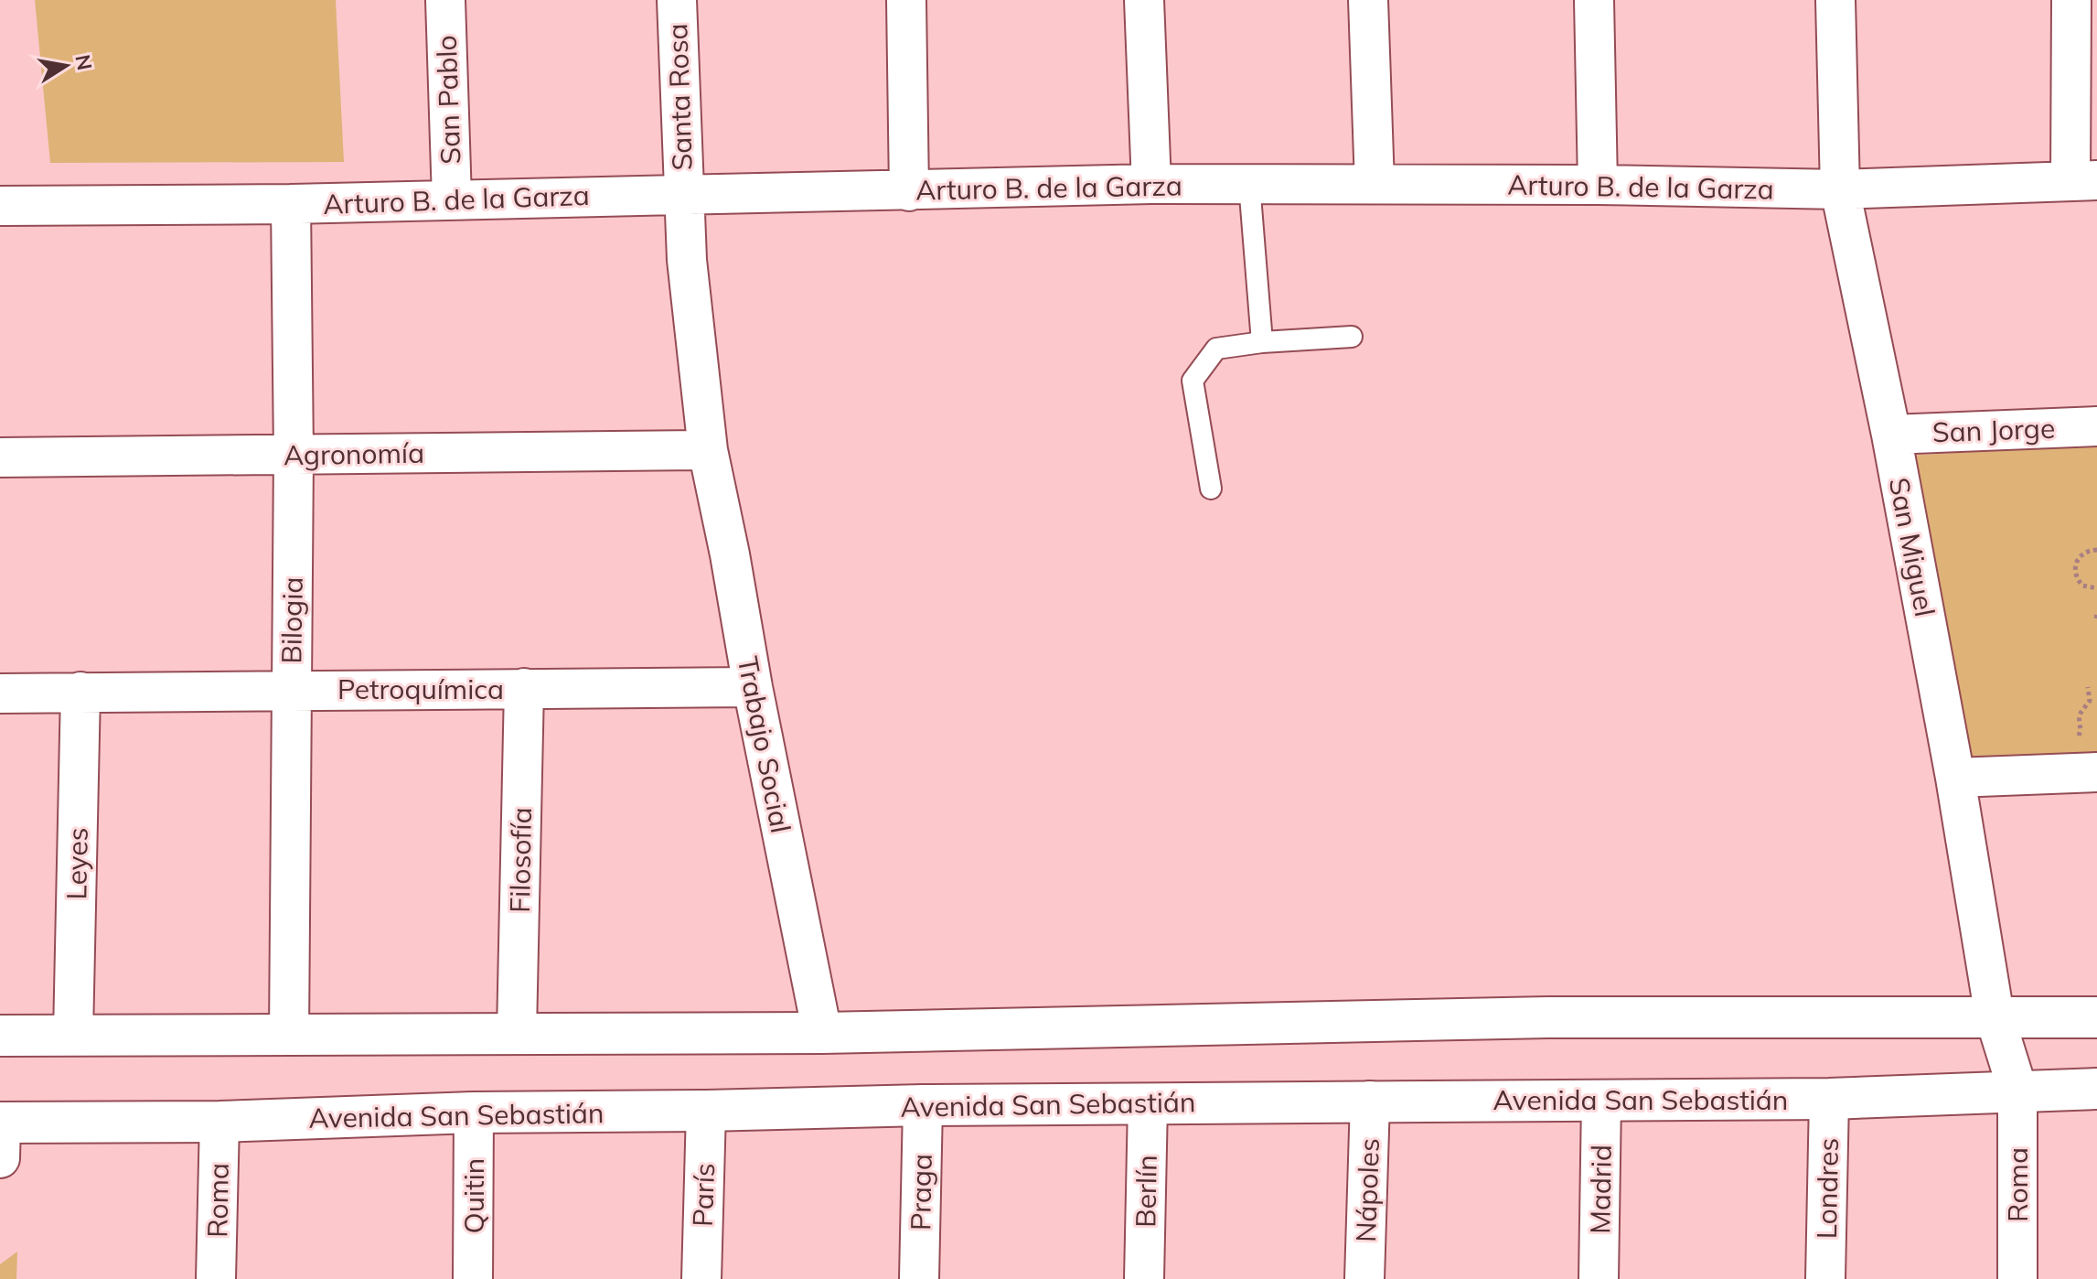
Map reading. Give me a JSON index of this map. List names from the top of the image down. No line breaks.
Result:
{"streets":{"main road":["Avenida San Sebastián"],"street":["Santa Rosa","San Pablo","Arturo B. de la Garza","San Jorge","Agronomía","San Miguel","Bilogia","Petroquímica","Trabajo Social","Filosofía","Leyes","Roma","Londres","Madrid","Nápoles","Berlín","Praga","París","Quitin"]},"crossings":[["Santa Rosa","Arturo B. de la Garza"],["Santa Rosa","Trabajo Social"],["San Pablo","Arturo B. de la Garza"],["Arturo B. de la Garza","San Miguel"],["Arturo B. de la Garza","Bilogia"],["Arturo B. de la Garza","Trabajo Social"],["San Jorge","San Miguel"],["Agronomía","Bilogia"],["Agronomía","Trabajo Social"],["San Miguel","Avenida San Sebastián"],["San Miguel","Roma"],["Bilogia","Petroquímica"],["Petroquímica","Trabajo Social"],["Petroquímica","Filosofía"],["Petroquímica","Leyes"],["Avenida San Sebastián","Roma"],["Avenida San Sebastián","Londres"],["Avenida San Sebastián","Madrid"],["Avenida San Sebastián","Nápoles"],["Avenida San Sebastián","Berlín"],["Avenida San Sebastián","Praga"],["Avenida San Sebastián","París"],["Avenida San Sebastián","Quitin"]],"north":"right"}
